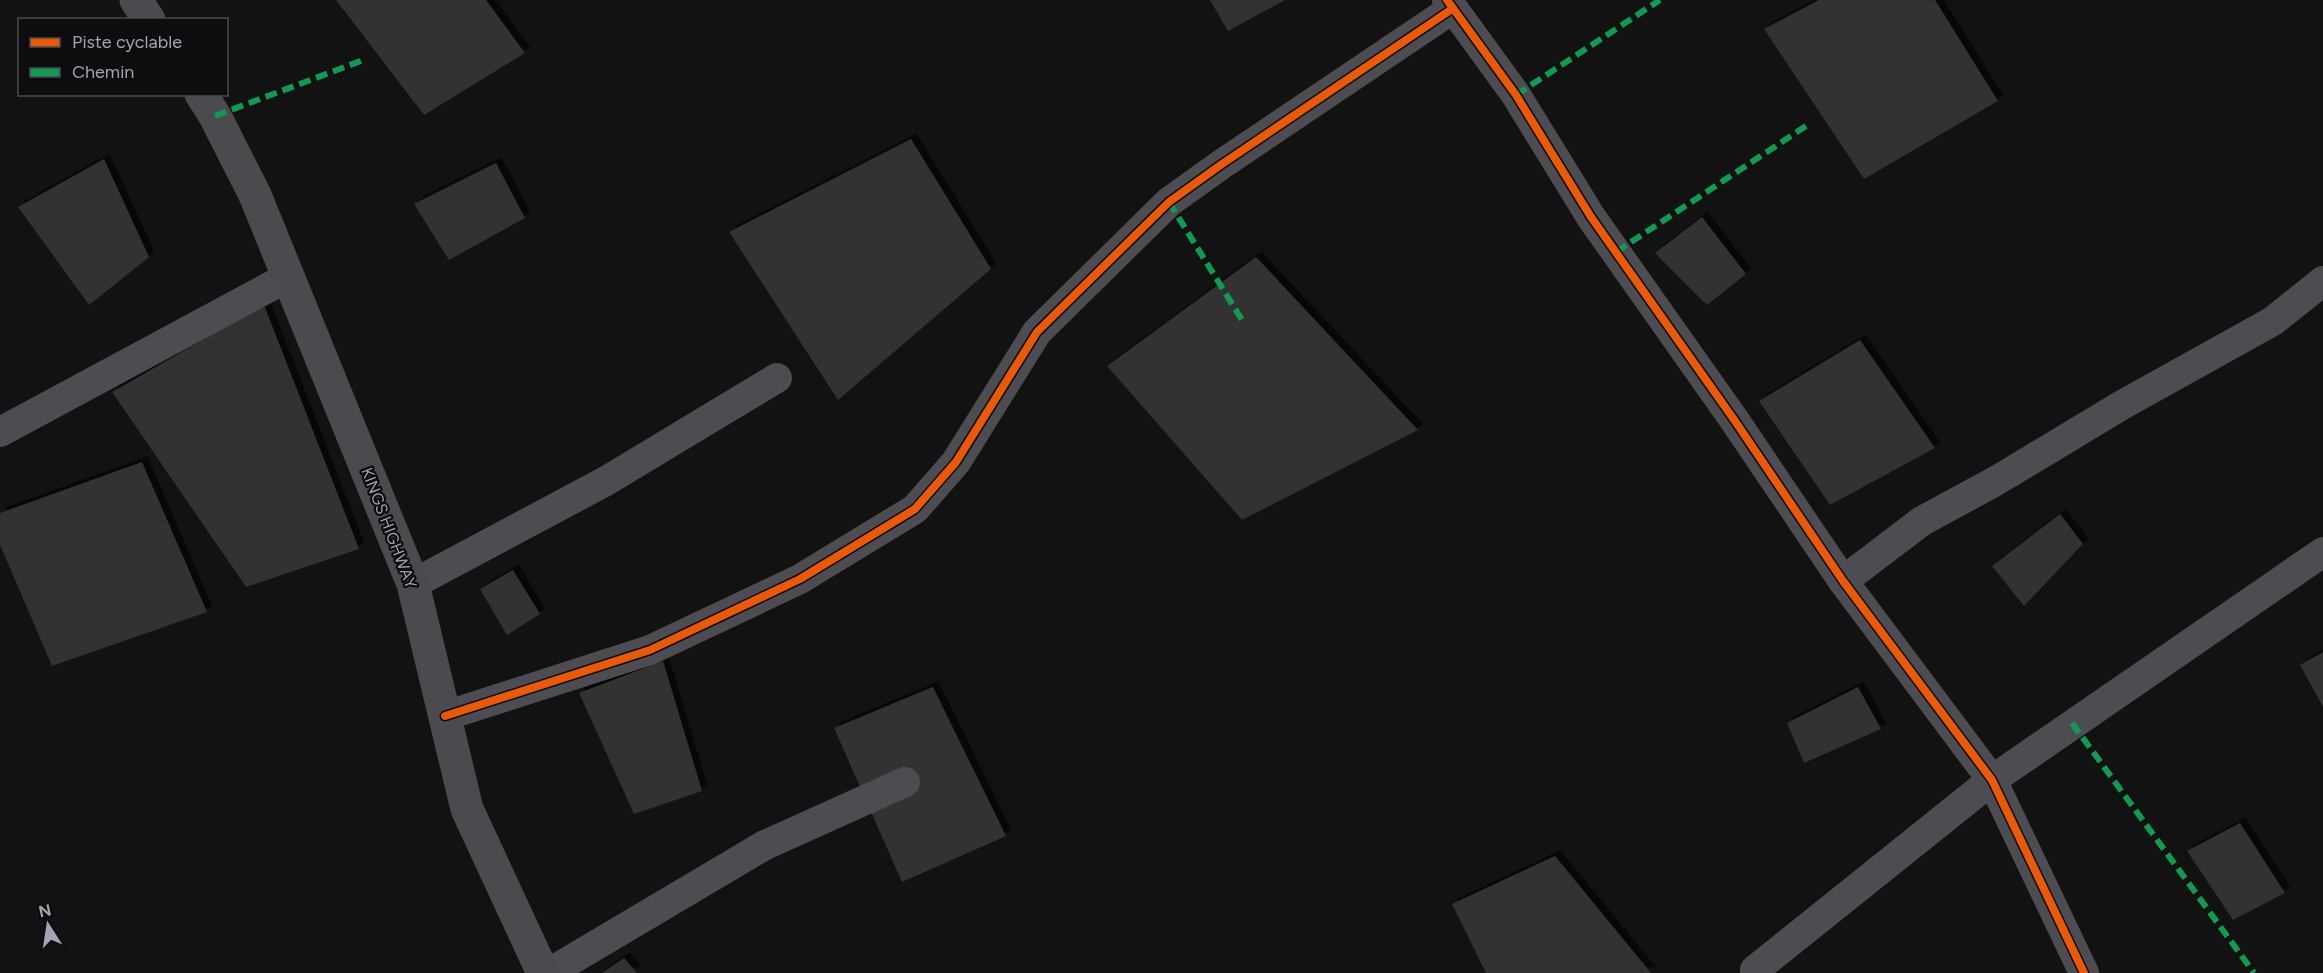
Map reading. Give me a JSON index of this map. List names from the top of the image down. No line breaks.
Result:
{"streets":{"street":["KINGS HIGHWAY"]},"legend":["Piste cyclable","Chemin"],"north":"top"}
